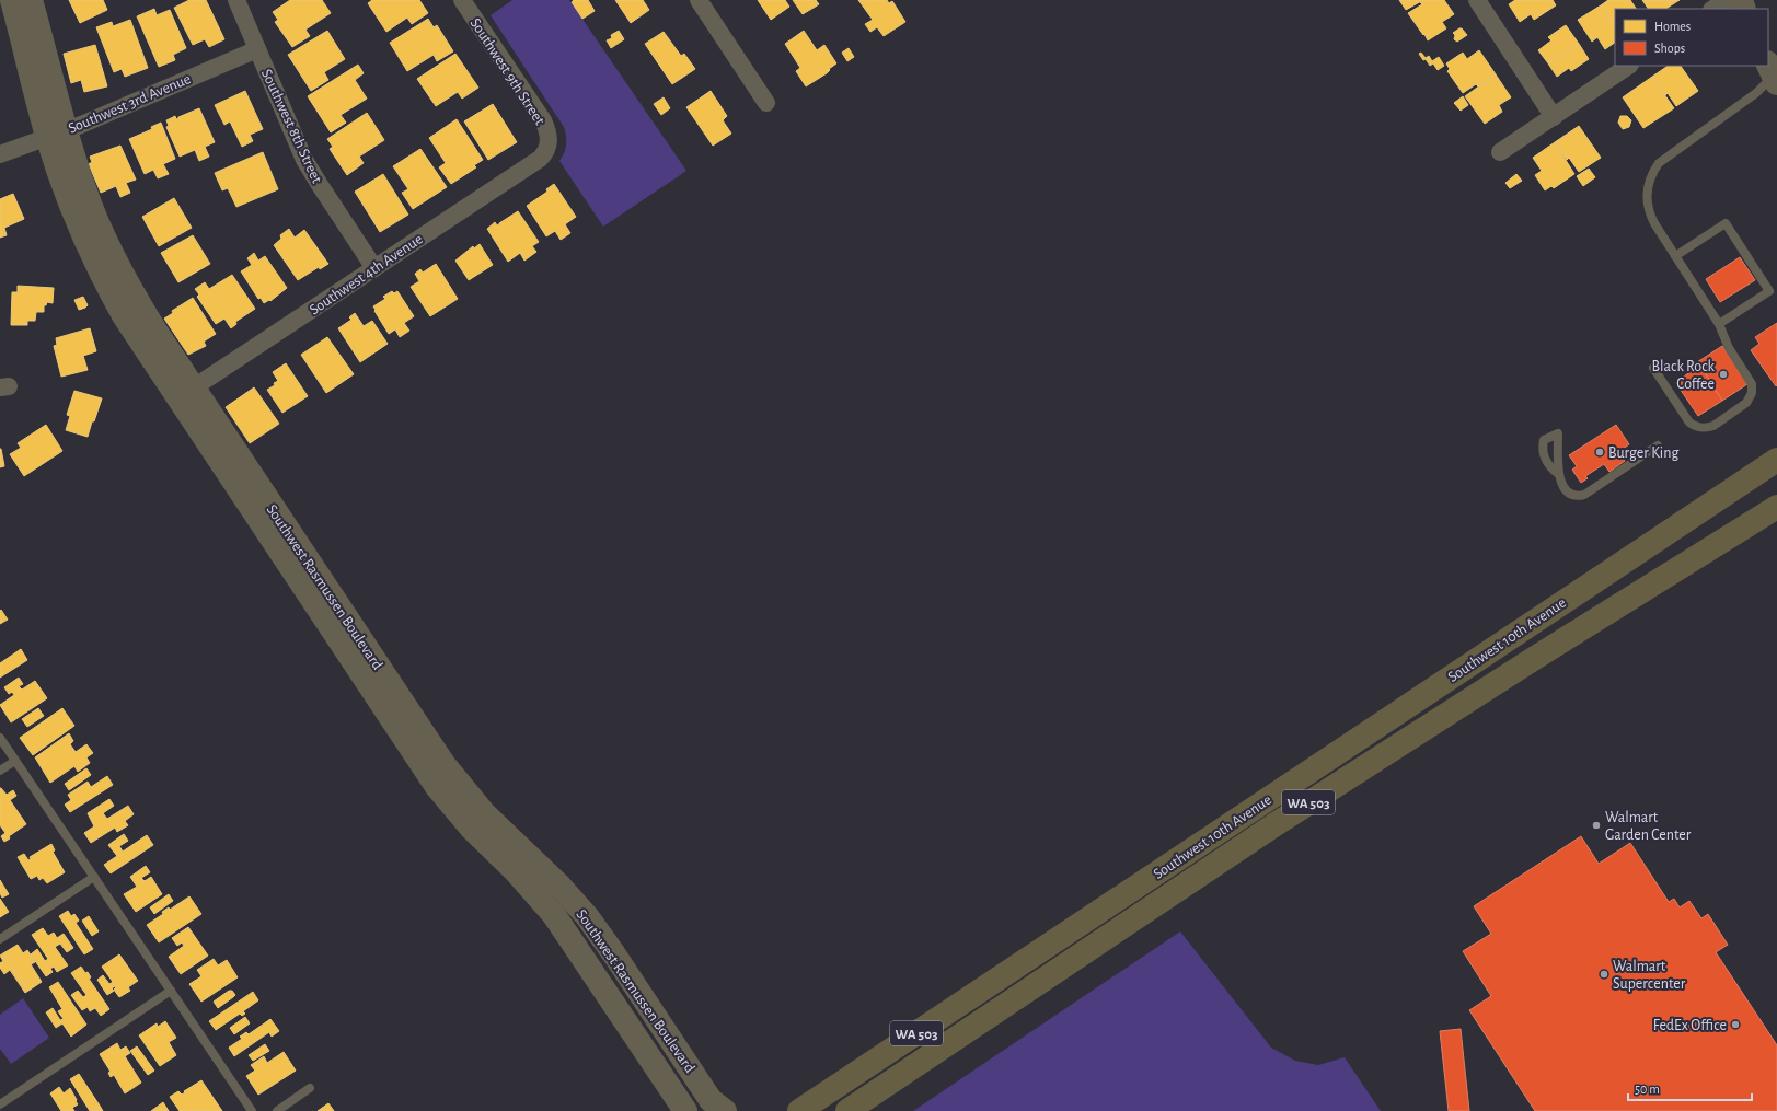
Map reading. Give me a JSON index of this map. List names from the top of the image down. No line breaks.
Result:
{"streets":{"highway":["Southwest 10th Avenue","WA 503"],"street":["Southwest 9th Street","Southwest 3rd Avenue","Southwest 8th Street","Southwest 4th Avenue","Southwest Rasmussen Boulevard"]},"crossings":[["Southwest 9th Street","Southwest 4th Avenue"],["Southwest 3rd Avenue","Southwest 8th Street"],["Southwest 3rd Avenue","Southwest Rasmussen Boulevard"],["Southwest 8th Street","Southwest 4th Avenue"],["Southwest 4th Avenue","Southwest Rasmussen Boulevard"]],"places":["Black Rock Coffee","Burger King","Walmart Garden Center","Walmart Supercenter","FedEx Office"],"legend":["Homes","Shops"],"scale_bar":"50 m"}
